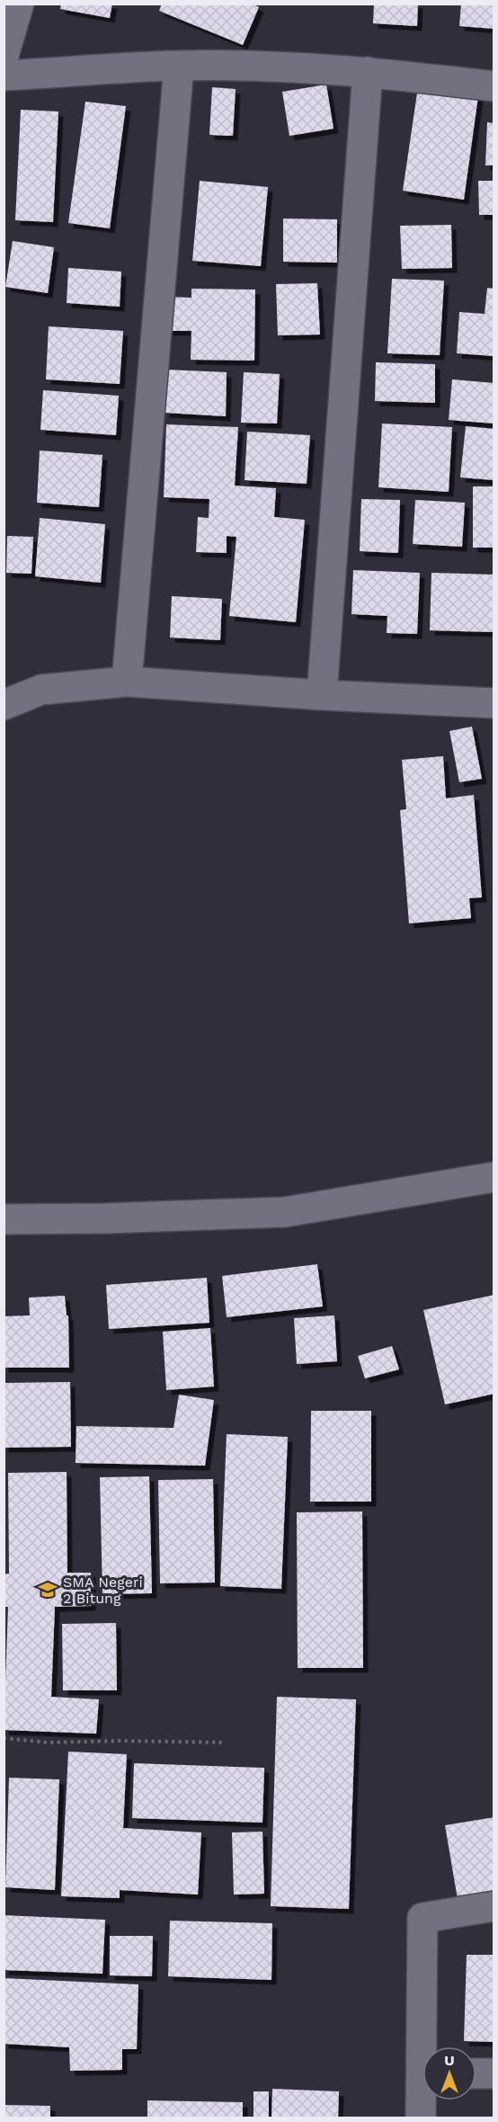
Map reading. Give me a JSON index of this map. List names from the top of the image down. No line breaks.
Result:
{"places":{"school or university":["SMA Negeri 2 Bitung"]},"north":"top"}
